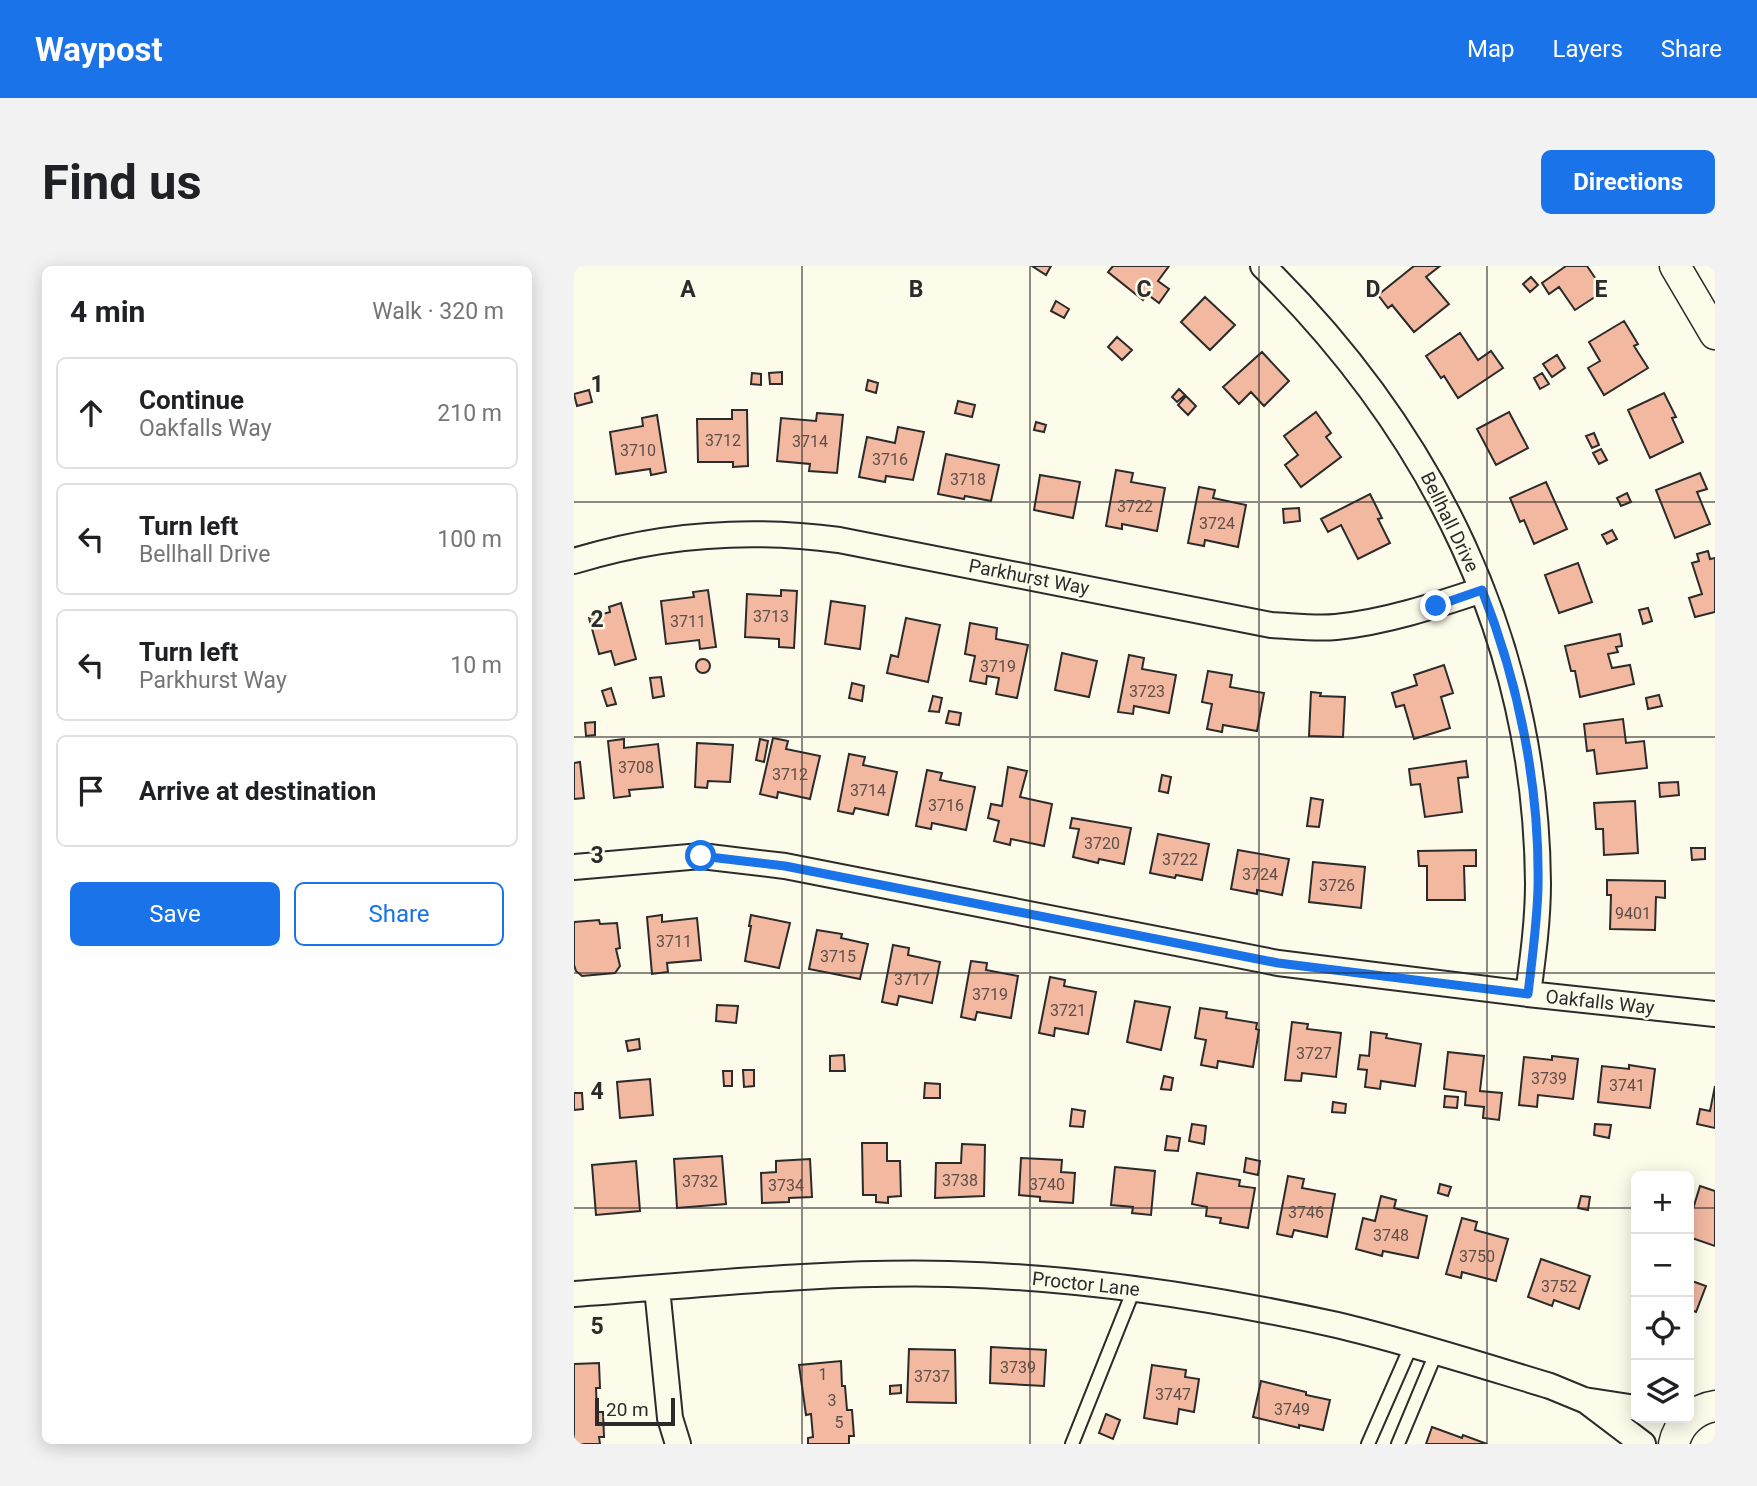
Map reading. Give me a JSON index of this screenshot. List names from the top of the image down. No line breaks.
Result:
{"streets":{"street":["Bellhall Drive","Parkhurst Way","Oakfalls Way","Proctor Lane"]},"crossings":[["Bellhall Drive","Parkhurst Way"],["Bellhall Drive","Oakfalls Way"]],"house_numbers":["3712","3714","3710","3716","3718","3722","3724","3713","3711","3719","3723","3708","3712","3714","3716","3720","3722","3724","3726","9401","3711","3715","3717","3719","3721","3727","3739","3741","3738","3732","3740","3734","3746","3748","3750","3752","3739","1","3737","3747","3","3749","5"],"scale_bar":"20 m","page":{"header":"Waypost","nav":["Map","Layers","Share"],"buttons":["Directions",["Save","Share"]],"title":"Find us","heading":["4 min","Walk · 320 m"],"list":[["Continue","Oakfalls Way","210 m"],["Turn left","Bellhall Drive","100 m"],["Turn left","Parkhurst Way","10 m"],"Arrive at destination"],"map_buttons":["+","−"],"scale":"20 m"},"grid":{"columns":["A","B","C","D","E"],"rows":["1","2","3","4","5"]}}
